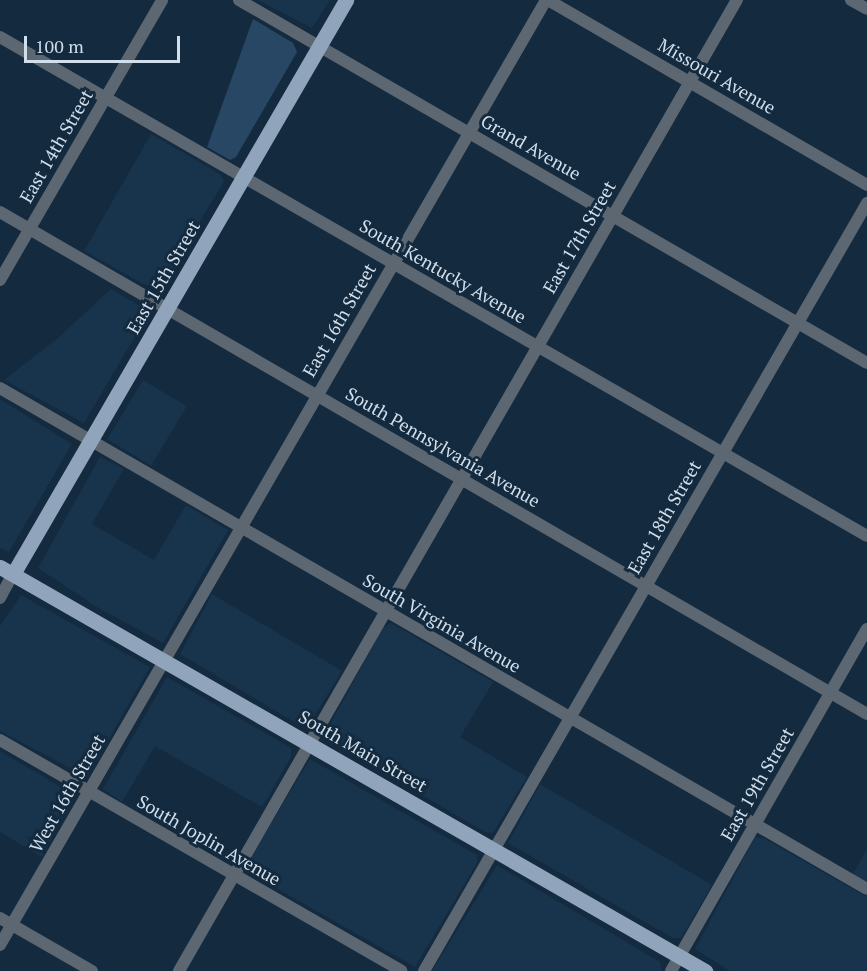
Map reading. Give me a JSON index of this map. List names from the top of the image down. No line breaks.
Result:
{"streets":{"main road":["East 15th Street","South Main Street"],"street":["Missouri Avenue","East 14th Street","Grand Avenue","East 17th Street","South Kentucky Avenue","East 16th Street","South Pennsylvania Avenue","East 18th Street","South Virginia Avenue","East 19th Street","West 16th Street","South Joplin Avenue"]},"crossings":[["Missouri Avenue","East 17th Street"],["Missouri Avenue","East 16th Street"],["East 14th Street","South Kentucky Avenue"],["East 14th Street","South Pennsylvania Avenue"],["Grand Avenue","East 17th Street"],["Grand Avenue","East 15th Street"],["Grand Avenue","East 16th Street"],["Grand Avenue","East 18th Street"],["East 17th Street","South Kentucky Avenue"],["East 17th Street","South Pennsylvania Avenue"],["East 17th Street","South Virginia Avenue"],["East 17th Street","South Main Street"],["East 17th Street","South Joplin Avenue"],["South Kentucky Avenue","East 15th Street"],["South Kentucky Avenue","East 16th Street"],["South Kentucky Avenue","East 18th Street"],["East 15th Street","South Pennsylvania Avenue"],["East 15th Street","South Virginia Avenue"],["East 15th Street","South Main Street"],["East 16th Street","South Pennsylvania Avenue"],["East 16th Street","South Virginia Avenue"],["East 16th Street","South Main Street"],["East 16th Street","West 16th Street"],["South Pennsylvania Avenue","East 18th Street"],["South Pennsylvania Avenue","East 19th Street"],["East 18th Street","South Virginia Avenue"],["East 18th Street","South Main Street"],["South Virginia Avenue","East 19th Street"],["South Main Street","East 19th Street"],["South Main Street","West 16th Street"],["West 16th Street","South Joplin Avenue"]],"scale_bar":"100 m"}
